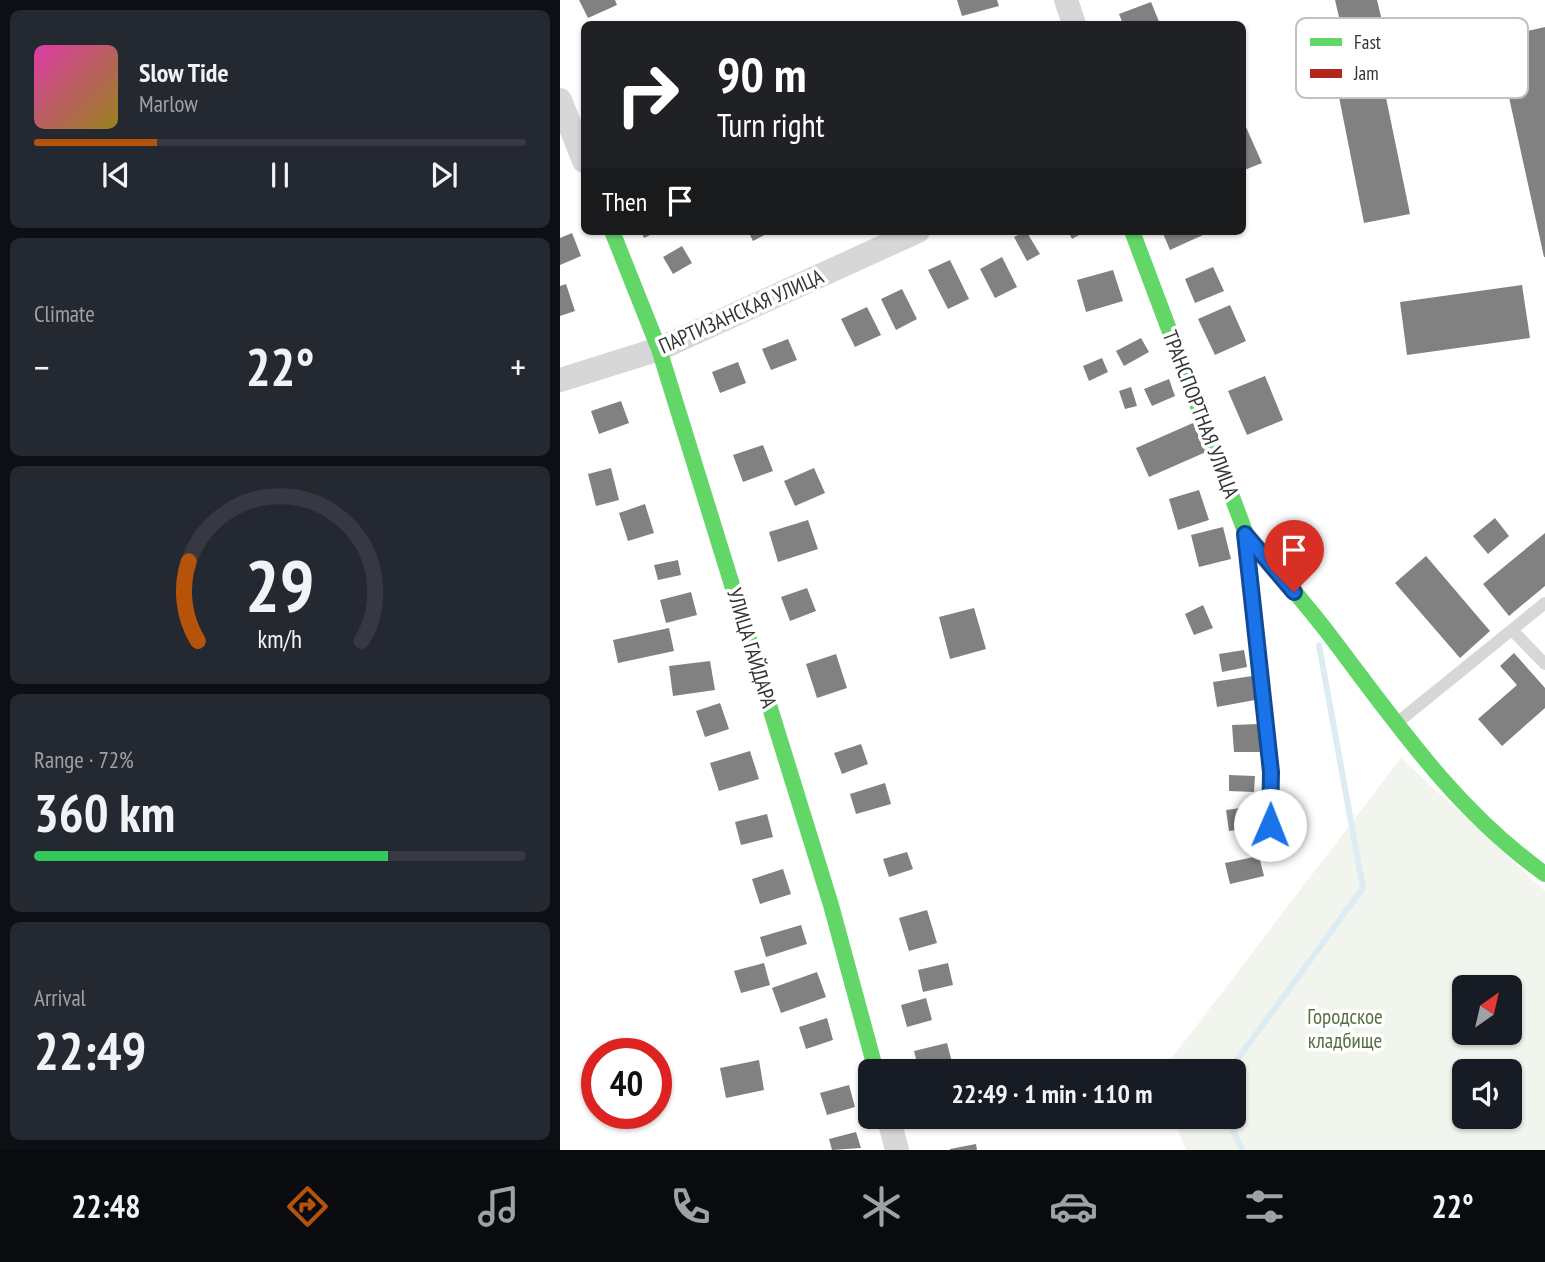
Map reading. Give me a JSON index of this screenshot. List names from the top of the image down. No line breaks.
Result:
{"streets":{"street":["ПАРТИЗАНСКАЯ УЛИЦА","ТРАНСПОРТНАЯ УЛИЦА","УЛИЦА ГАЙДАРА"]},"crossings":[["ПАРТИЗАНСКАЯ УЛИЦА","УЛИЦА ГАЙДАРА"]],"parks":["Городское кладбище"],"legend":["Fast","Jam"],"north":"top right","page":{"turn":["90 m","Turn right"],"song":["Slow Tide","Marlow"],"then":"Then","tile":["Climate",["Range · 72%","360 km"],["Arrival","22:49"]],"heat":["−","22°","+"],"limit":"40","trip":"22:49 · 1 min · 110 m","tabs":["22:48","22°"],"gauge":["29","km/h"]}}
